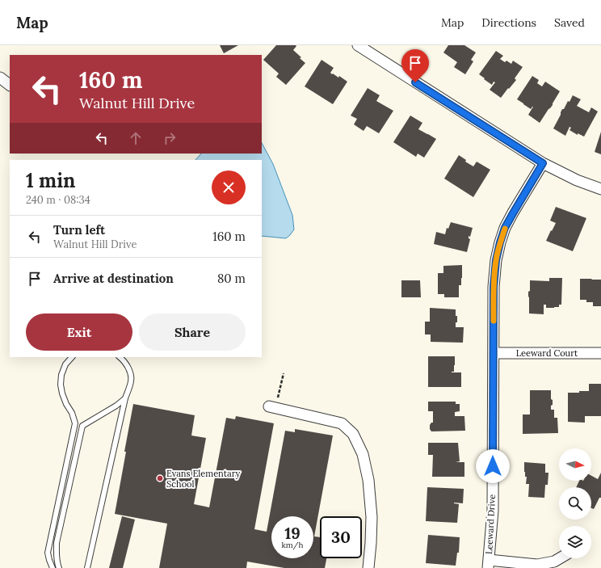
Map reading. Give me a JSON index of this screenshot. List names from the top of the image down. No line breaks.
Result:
{"streets":{"street":["Leeward Court","Leeward Drive"]},"crossings":[["Leeward Court","Leeward Drive"]],"places":["Evans Elementary School"],"north":"right","page":{"header":"Map","nav":["Map","Directions","Saved"],"turn":["160 m","Walnut Hill Drive"],"heading":["1 min","240 m · 08:34"],"list":[{"name":"Turn left","note":"Walnut Hill Drive","value":"160 m"},{"name":"Arrive at destination","value":"80 m"}],"buttons":["Exit","Share"],"speed":"19 km/h","limit":"30"}}
